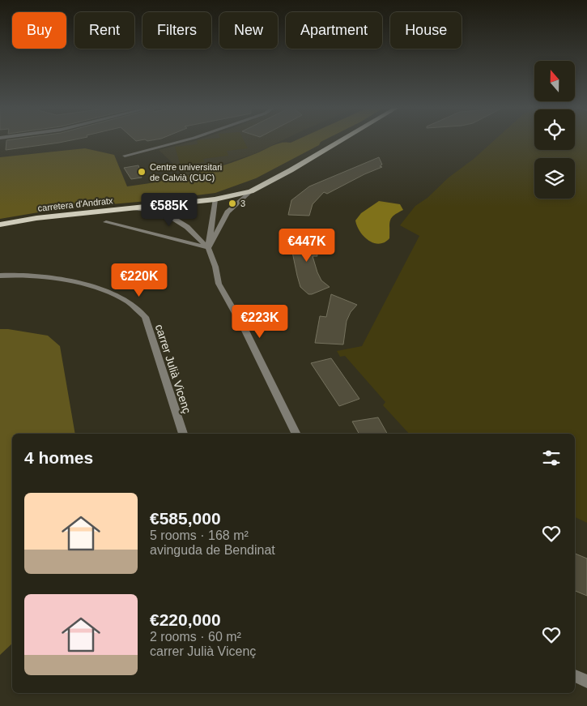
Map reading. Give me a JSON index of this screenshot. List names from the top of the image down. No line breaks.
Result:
{"streets":{"main road":["carretera d'Andratx"],"street":["carrer Julià Vicenç"]},"places":["Centre universitari de Calvià (CUC)","3"],"north":"top","page":{"chip":["Buy","Rent","Filters","New","Apartment","House"],"price":["€585K","€447K","€220K","€223K"],"heading":"4 homes","list":[{"name":"€585,000","note":"5 rooms · 168 m² · avinguda de Bendinat"},{"name":"€220,000","note":"2 rooms · 60 m² · carrer Julià Vicenç"}]}}
